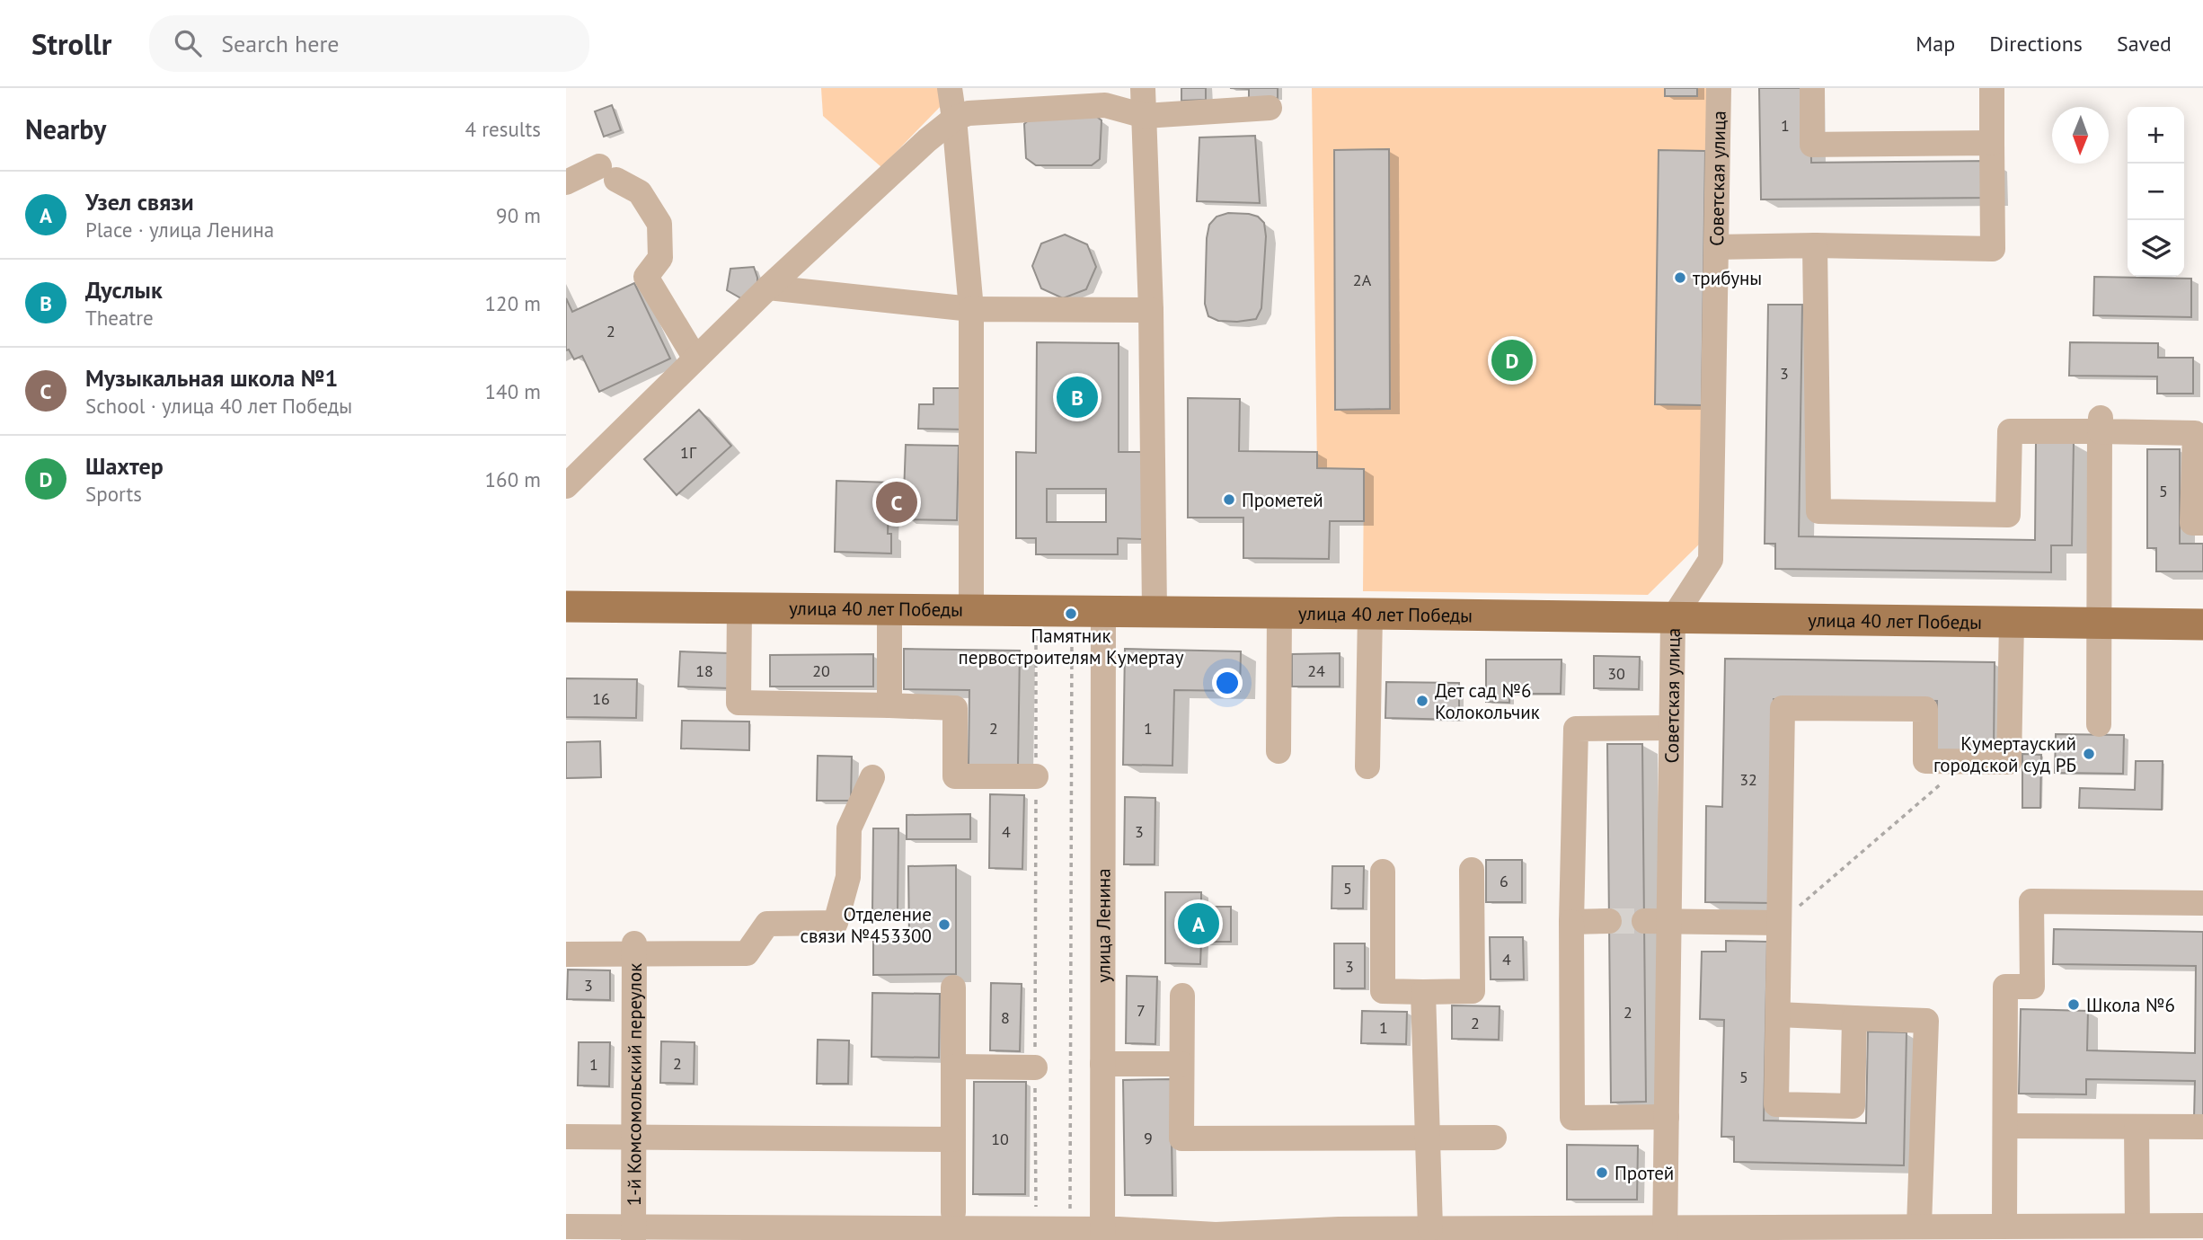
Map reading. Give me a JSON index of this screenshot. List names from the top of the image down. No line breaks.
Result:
{"streets":{"main road":["улица 40 лет Победы"],"street":["Советская улица","улица Ленина","1-й Комсомольский переулок"]},"crossings":[["Советская улица","улица 40 лет Победы"],["улица 40 лет Победы","улица Ленина"]],"places":["трибуны","Прометей","Памятник первостроителям Кумертау","Дет сад №6 Колокольчик","Кумертауский городской суд РБ","Отделение связи №453300","Школа №6","Протей"],"house_numbers":["1","2А","2","3","1Г","5","18","20","24","30","16","2","1","32","4","3","6","5","4","3","3","7","2","8","2","1","2","1","5","9","10"],"north":"bottom","page":{"header":"Strollr","search":"Search here","nav":["Map","Directions","Saved"],"heading":["Nearby","4 results"],"map_buttons":["+","−"],"list":[{"mark":"A","name":"Узел связи","note":"Place · улица Ленина","value":"90 m"},{"mark":"B","name":"Дуслык","note":"Theatre","value":"120 m"},{"mark":"C","name":"Музыкальная школа №1","note":"School · улица 40 лет Победы","value":"140 m"},{"mark":"D","name":"Шахтер","note":"Sports","value":"160 m"}],"pins":["D","B","C","A"]}}
